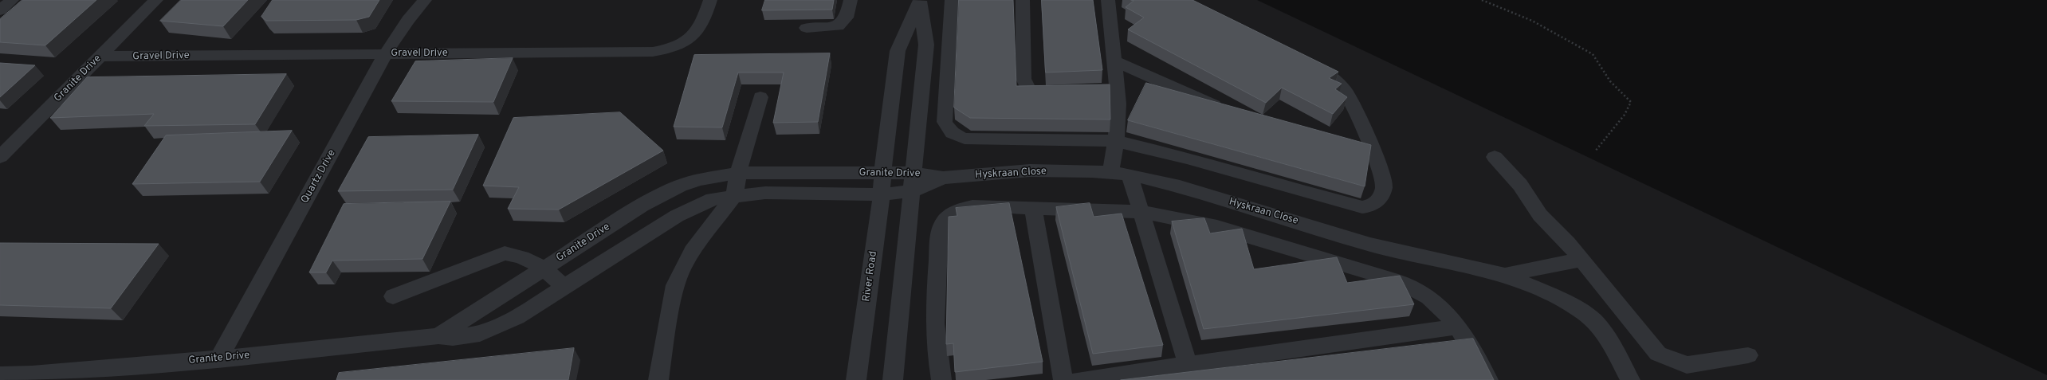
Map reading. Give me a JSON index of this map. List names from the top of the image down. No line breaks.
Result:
{"streets":{"street":["Gravel Drive","Granite Drive","Hyskraan Close","Quartz Drive","River Road"]},"crossings":[["Gravel Drive","Granite Drive"],["Gravel Drive","Quartz Drive"],["Granite Drive","Hyskraan Close"],["Granite Drive","Quartz Drive"],["Granite Drive","River Road"]]}
